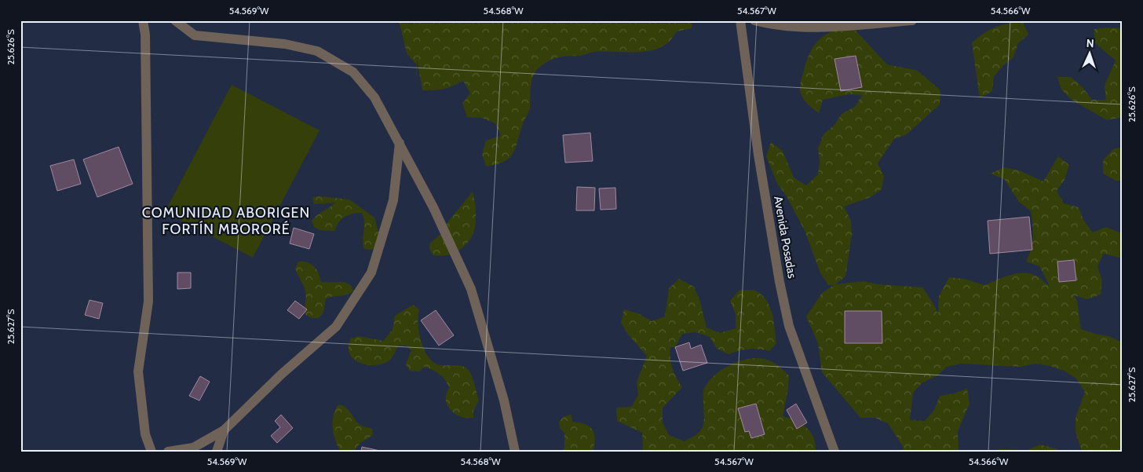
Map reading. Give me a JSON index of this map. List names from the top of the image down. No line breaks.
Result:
{"streets":{"street":["Avenida Posadas"]},"districts":["COMUNIDAD ABORIGEN FORTÍN MBORORÉ"],"north":"top","coordinates":["54.569°W","54.568°W","54.567°W","54.566°W","25.626°S","25.627°S"]}
